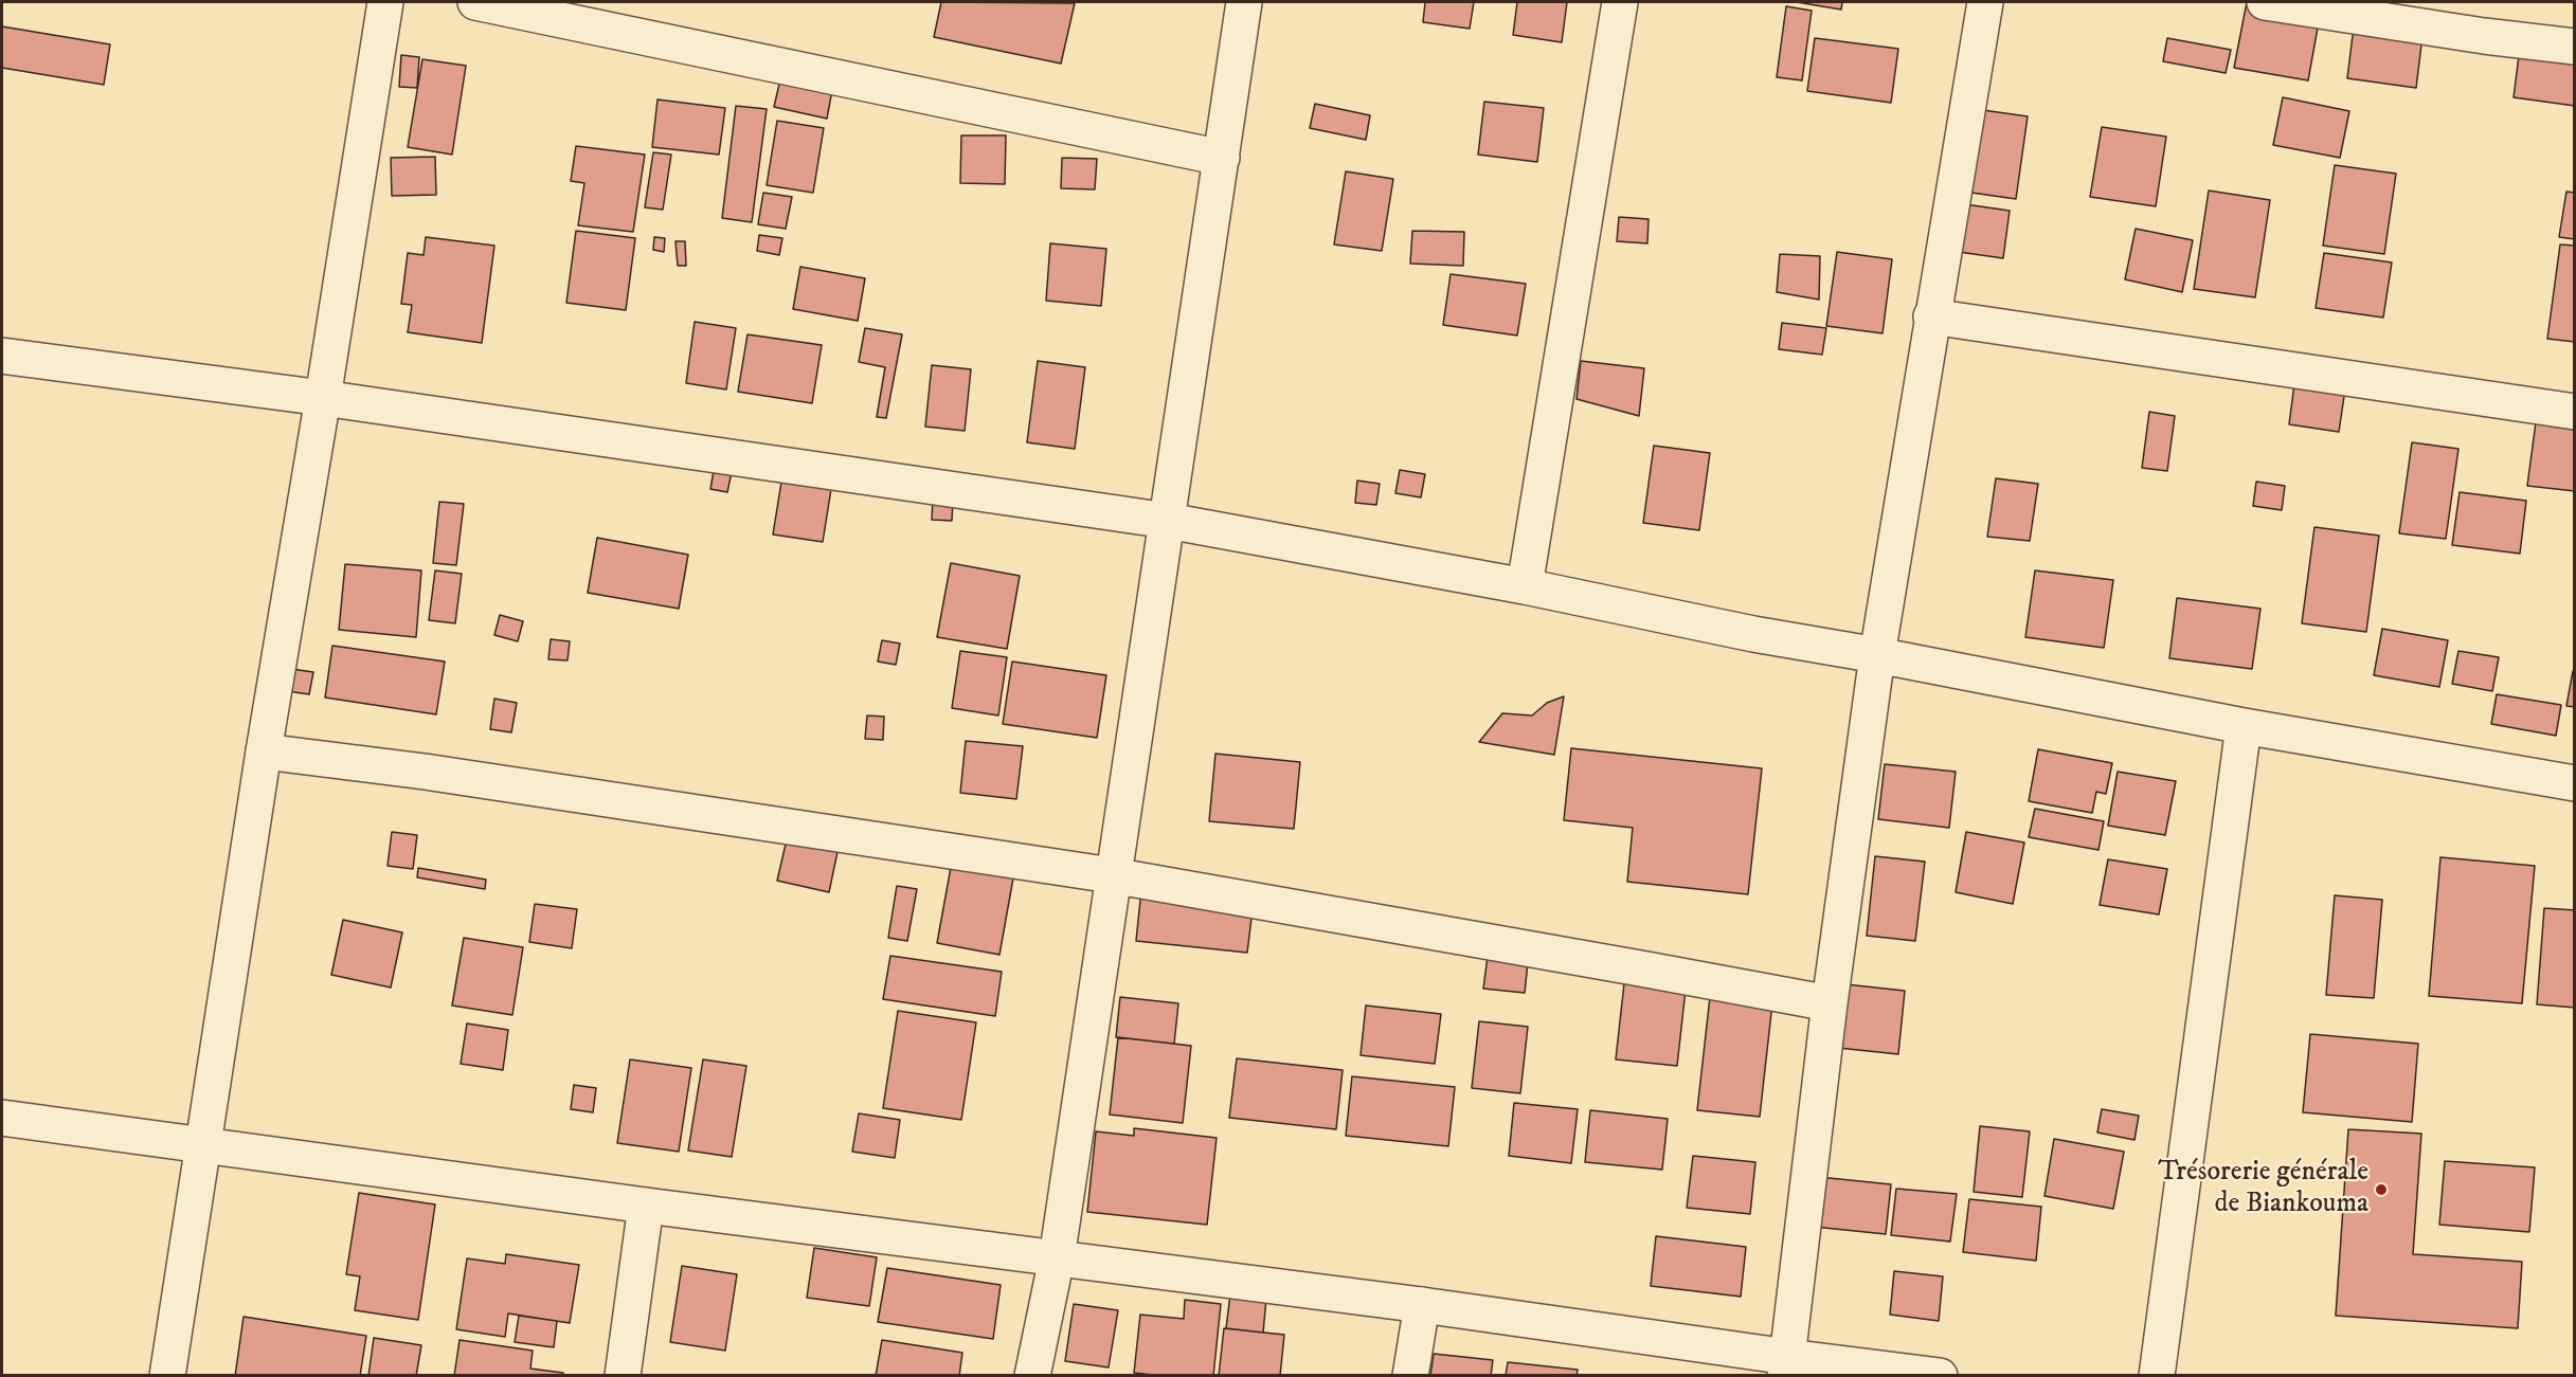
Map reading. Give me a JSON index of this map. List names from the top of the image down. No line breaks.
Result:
{"places":["Trésorerie générale de Biankouma"]}
